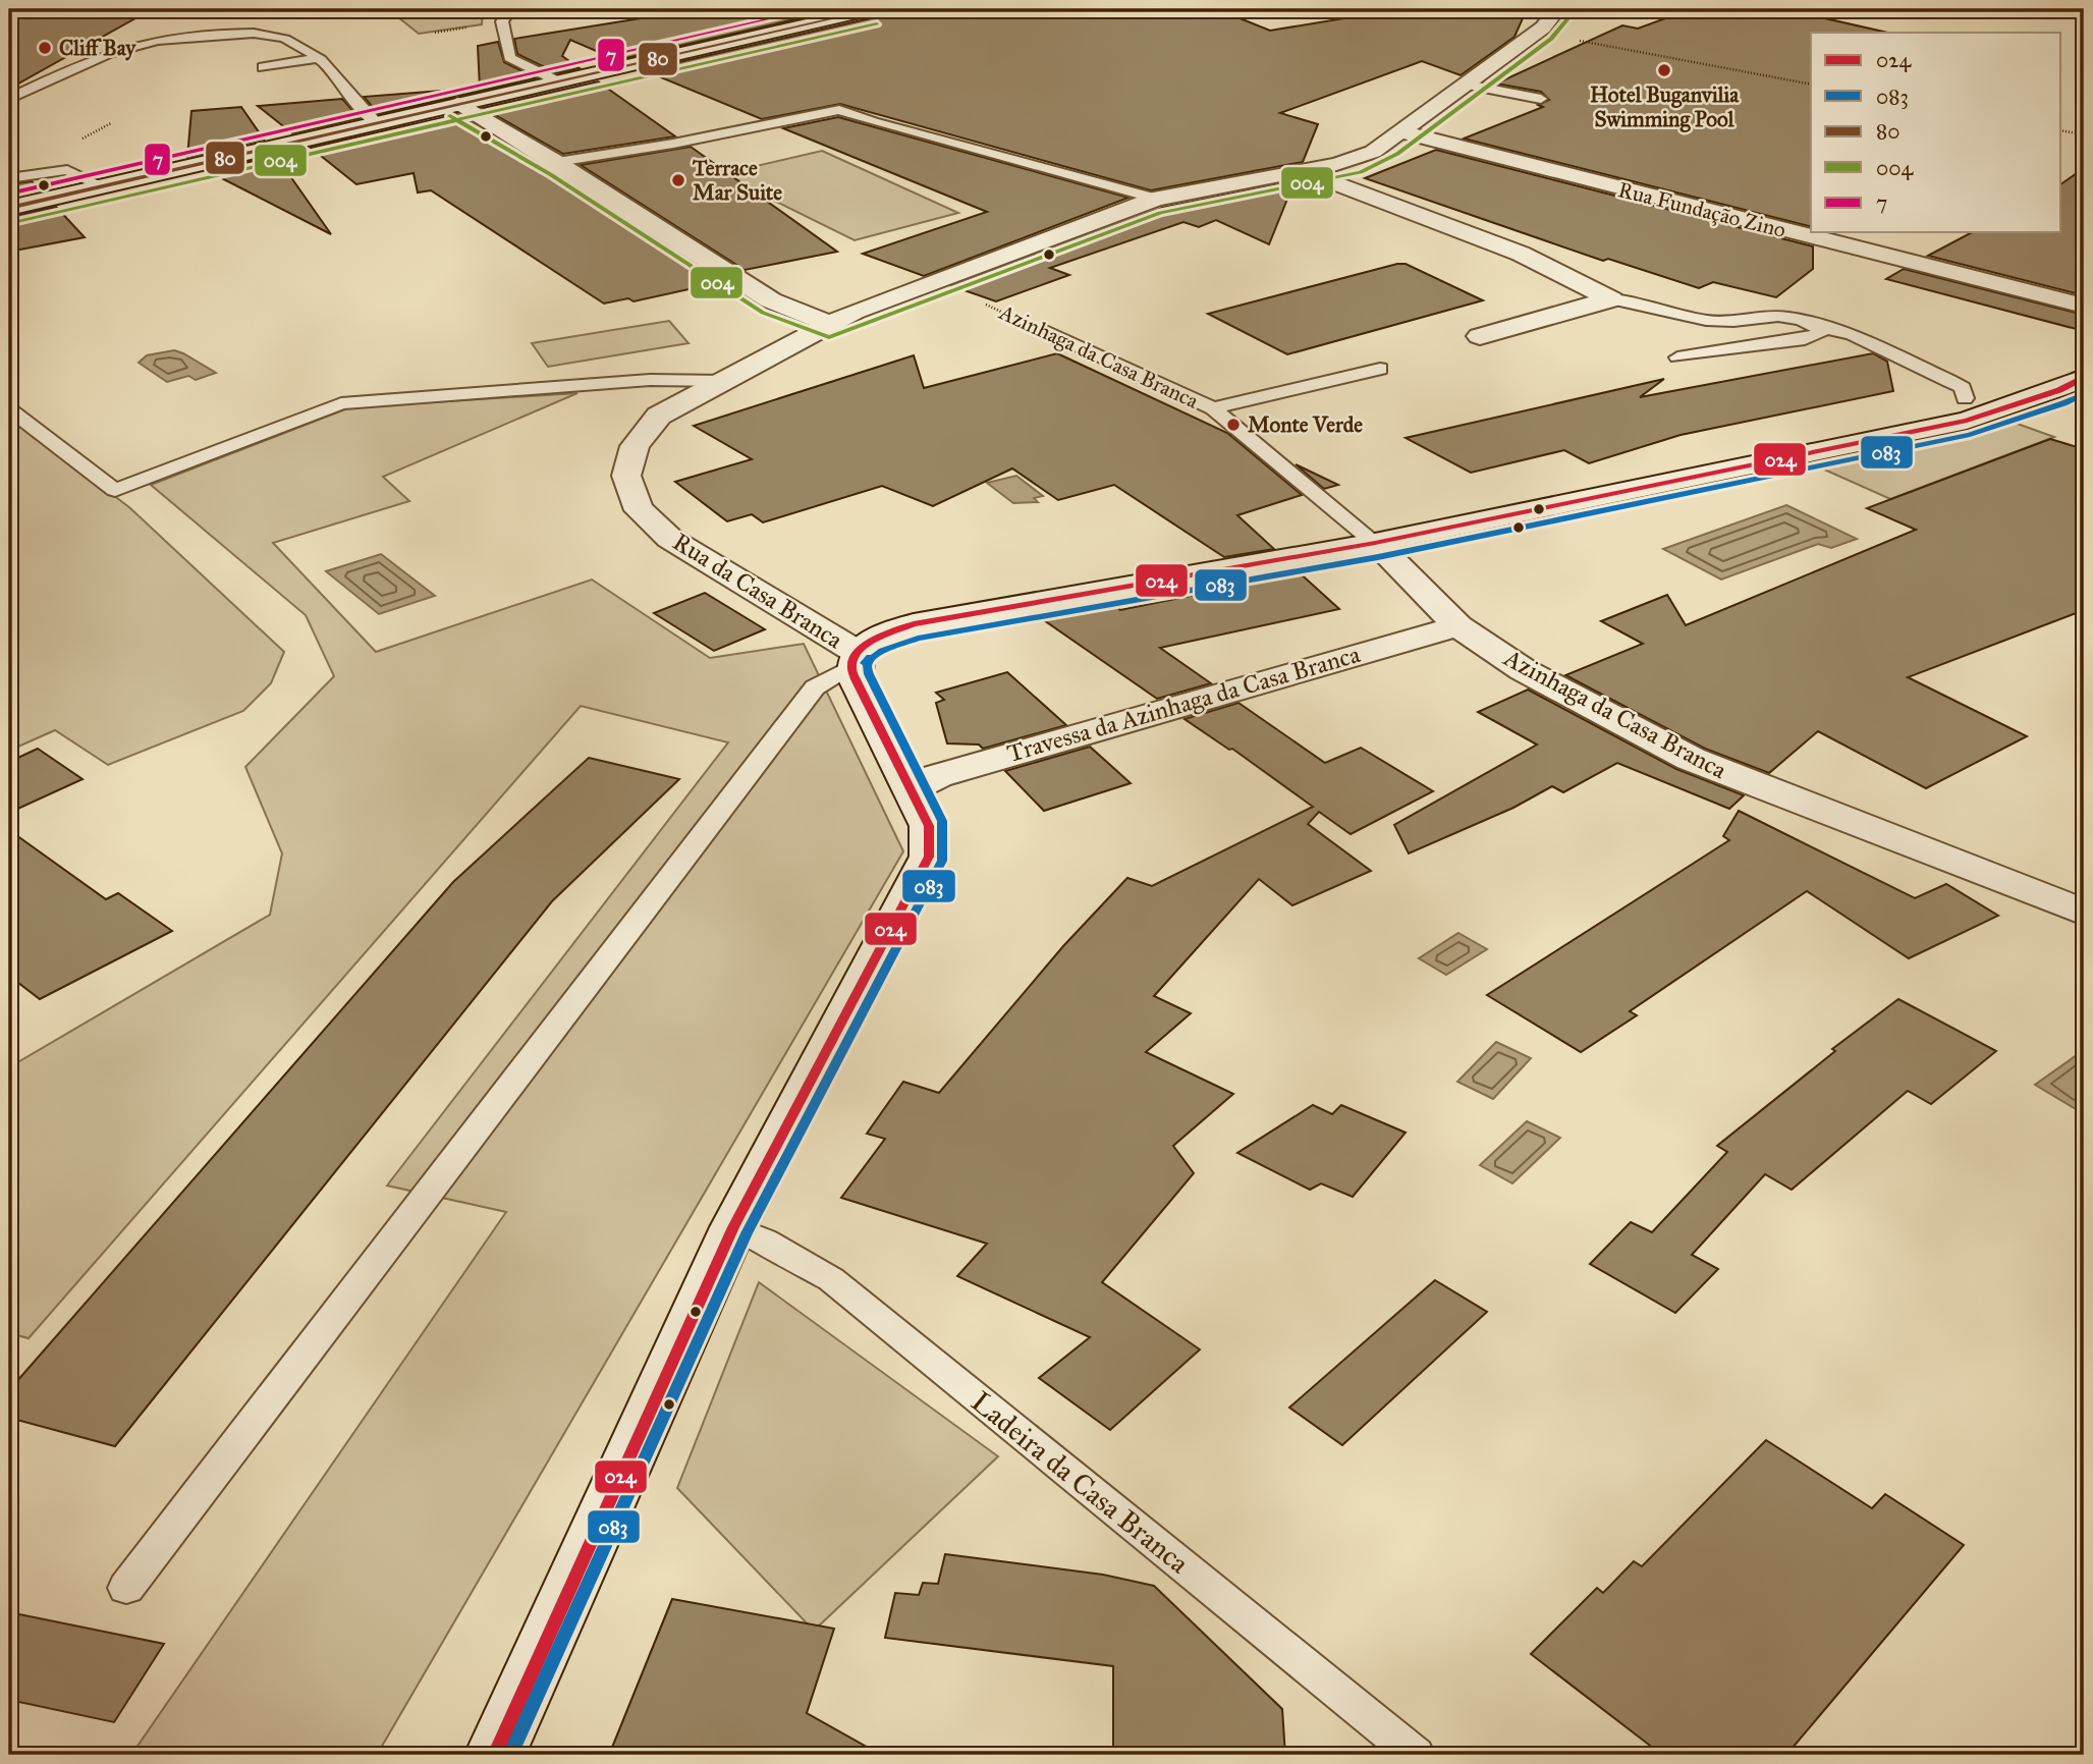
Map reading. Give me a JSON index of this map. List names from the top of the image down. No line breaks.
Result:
{"streets":{"street":["Rua Fundação Zino","Azinhaga da Casa Branca","Rua da Casa Branca","Travessa da Azinhaga da Casa Branca"],"lane":["Ladeira da Casa Branca"]},"crossings":[["Rua Fundação Zino","Rua da Casa Branca"],["Azinhaga da Casa Branca","Travessa da Azinhaga da Casa Branca"],["Rua da Casa Branca","Travessa da Azinhaga da Casa Branca"],["Rua da Casa Branca","Ladeira da Casa Branca"]],"places":["Cliff Bay","Hotel Buganvilia Swimming Pool","Terrace Mar Suite","Monte Verde"],"lines":["transit line 80","transit line 7","transit line 004","transit line 024","transit line 083"],"legend":["024","083","80","004","7"]}
